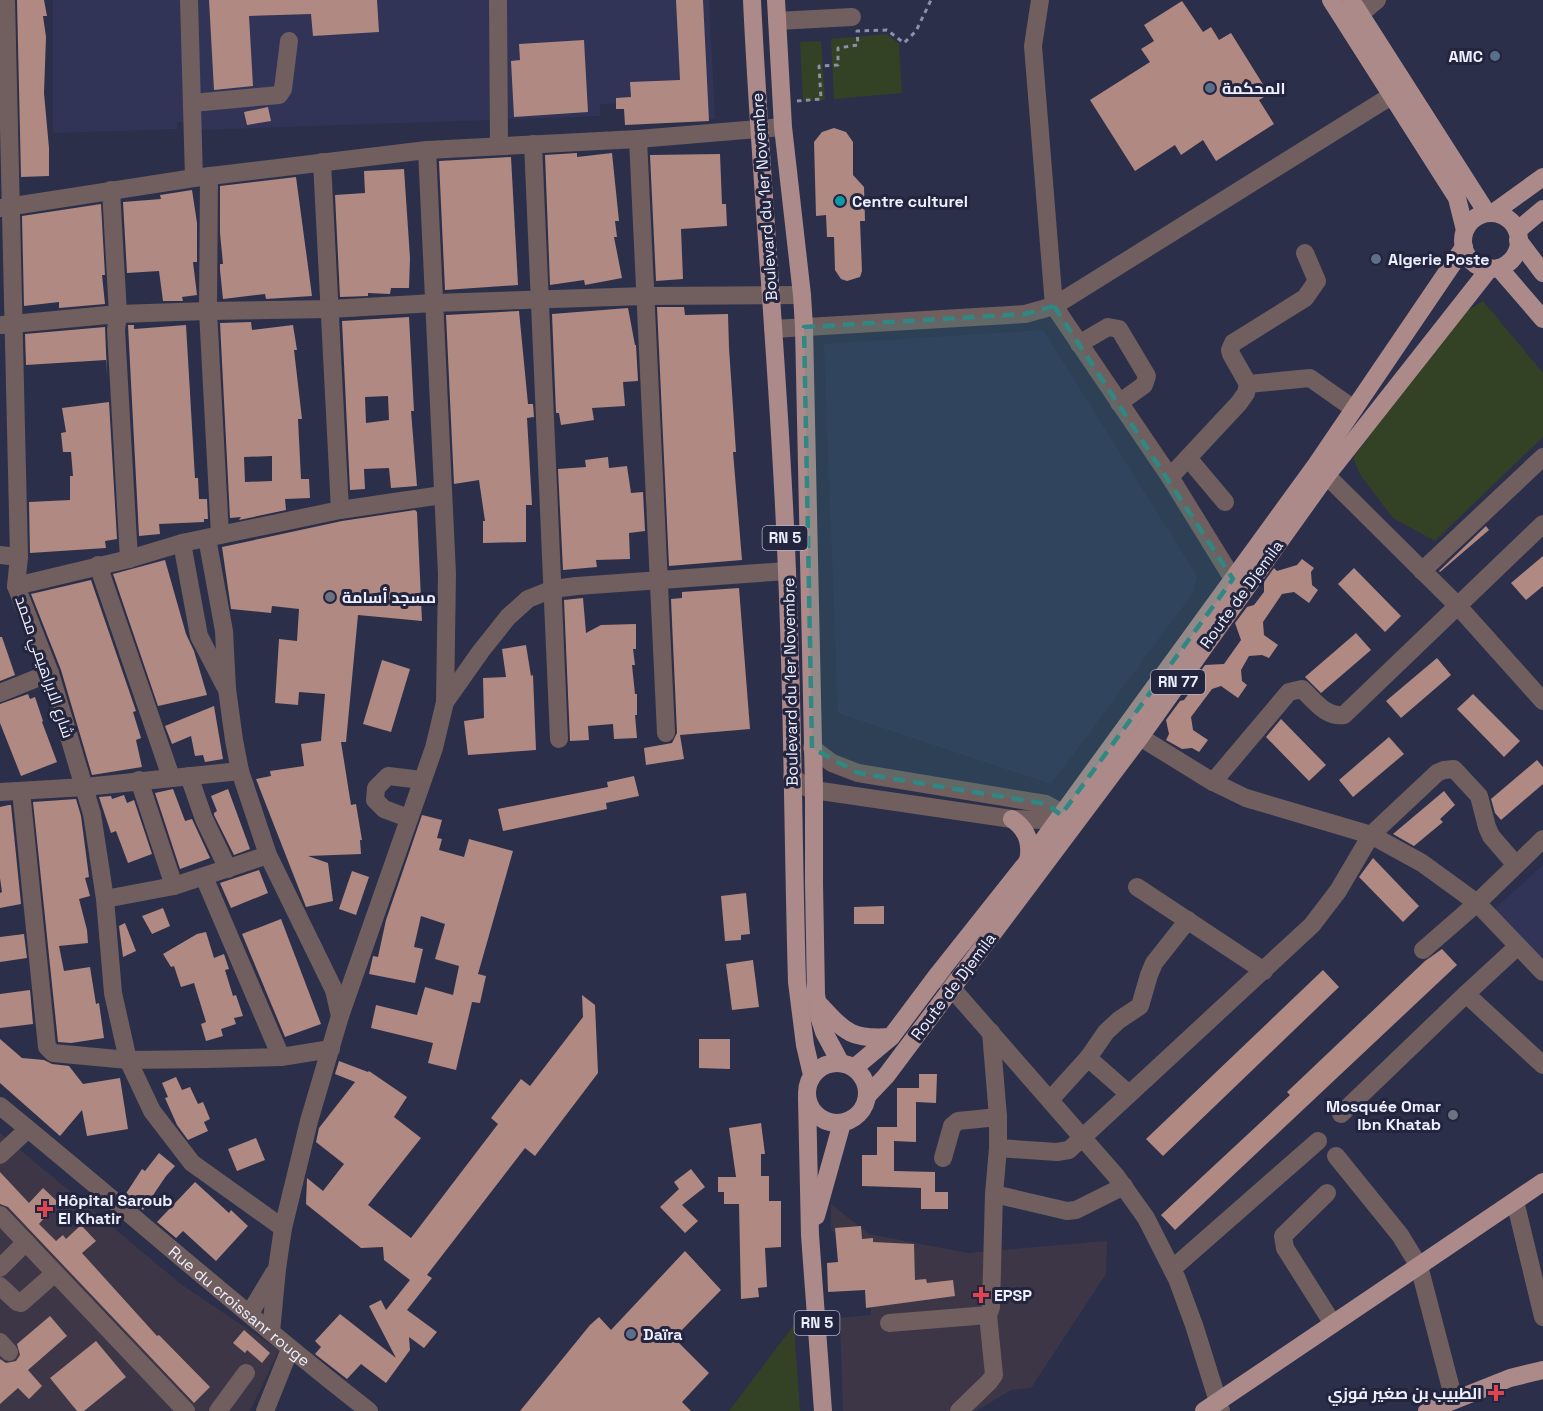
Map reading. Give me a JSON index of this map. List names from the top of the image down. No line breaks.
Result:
{"streets":{"main road":["Boulevard du 1er Novembre","RN 5","Route de Djemila","RN 77"],"street":["شارع الابراهيمي محمد","Rue du croissanr rouge"]},"crossings":[["Boulevard du 1er Novembre","RN 5"],["Boulevard du 1er Novembre","Route de Djemila"],["RN 5","Route de Djemila"]],"places":{"other":["AMC","المحكمة","Centre culturel","Algerie Poste","مسجد أسامة","Mosquée Omar Ibn Khatab","Daïra"],"health":["Hôpital Saroub El Khatir","EPSP","الطبيب بن صغير فوزي"]}}
